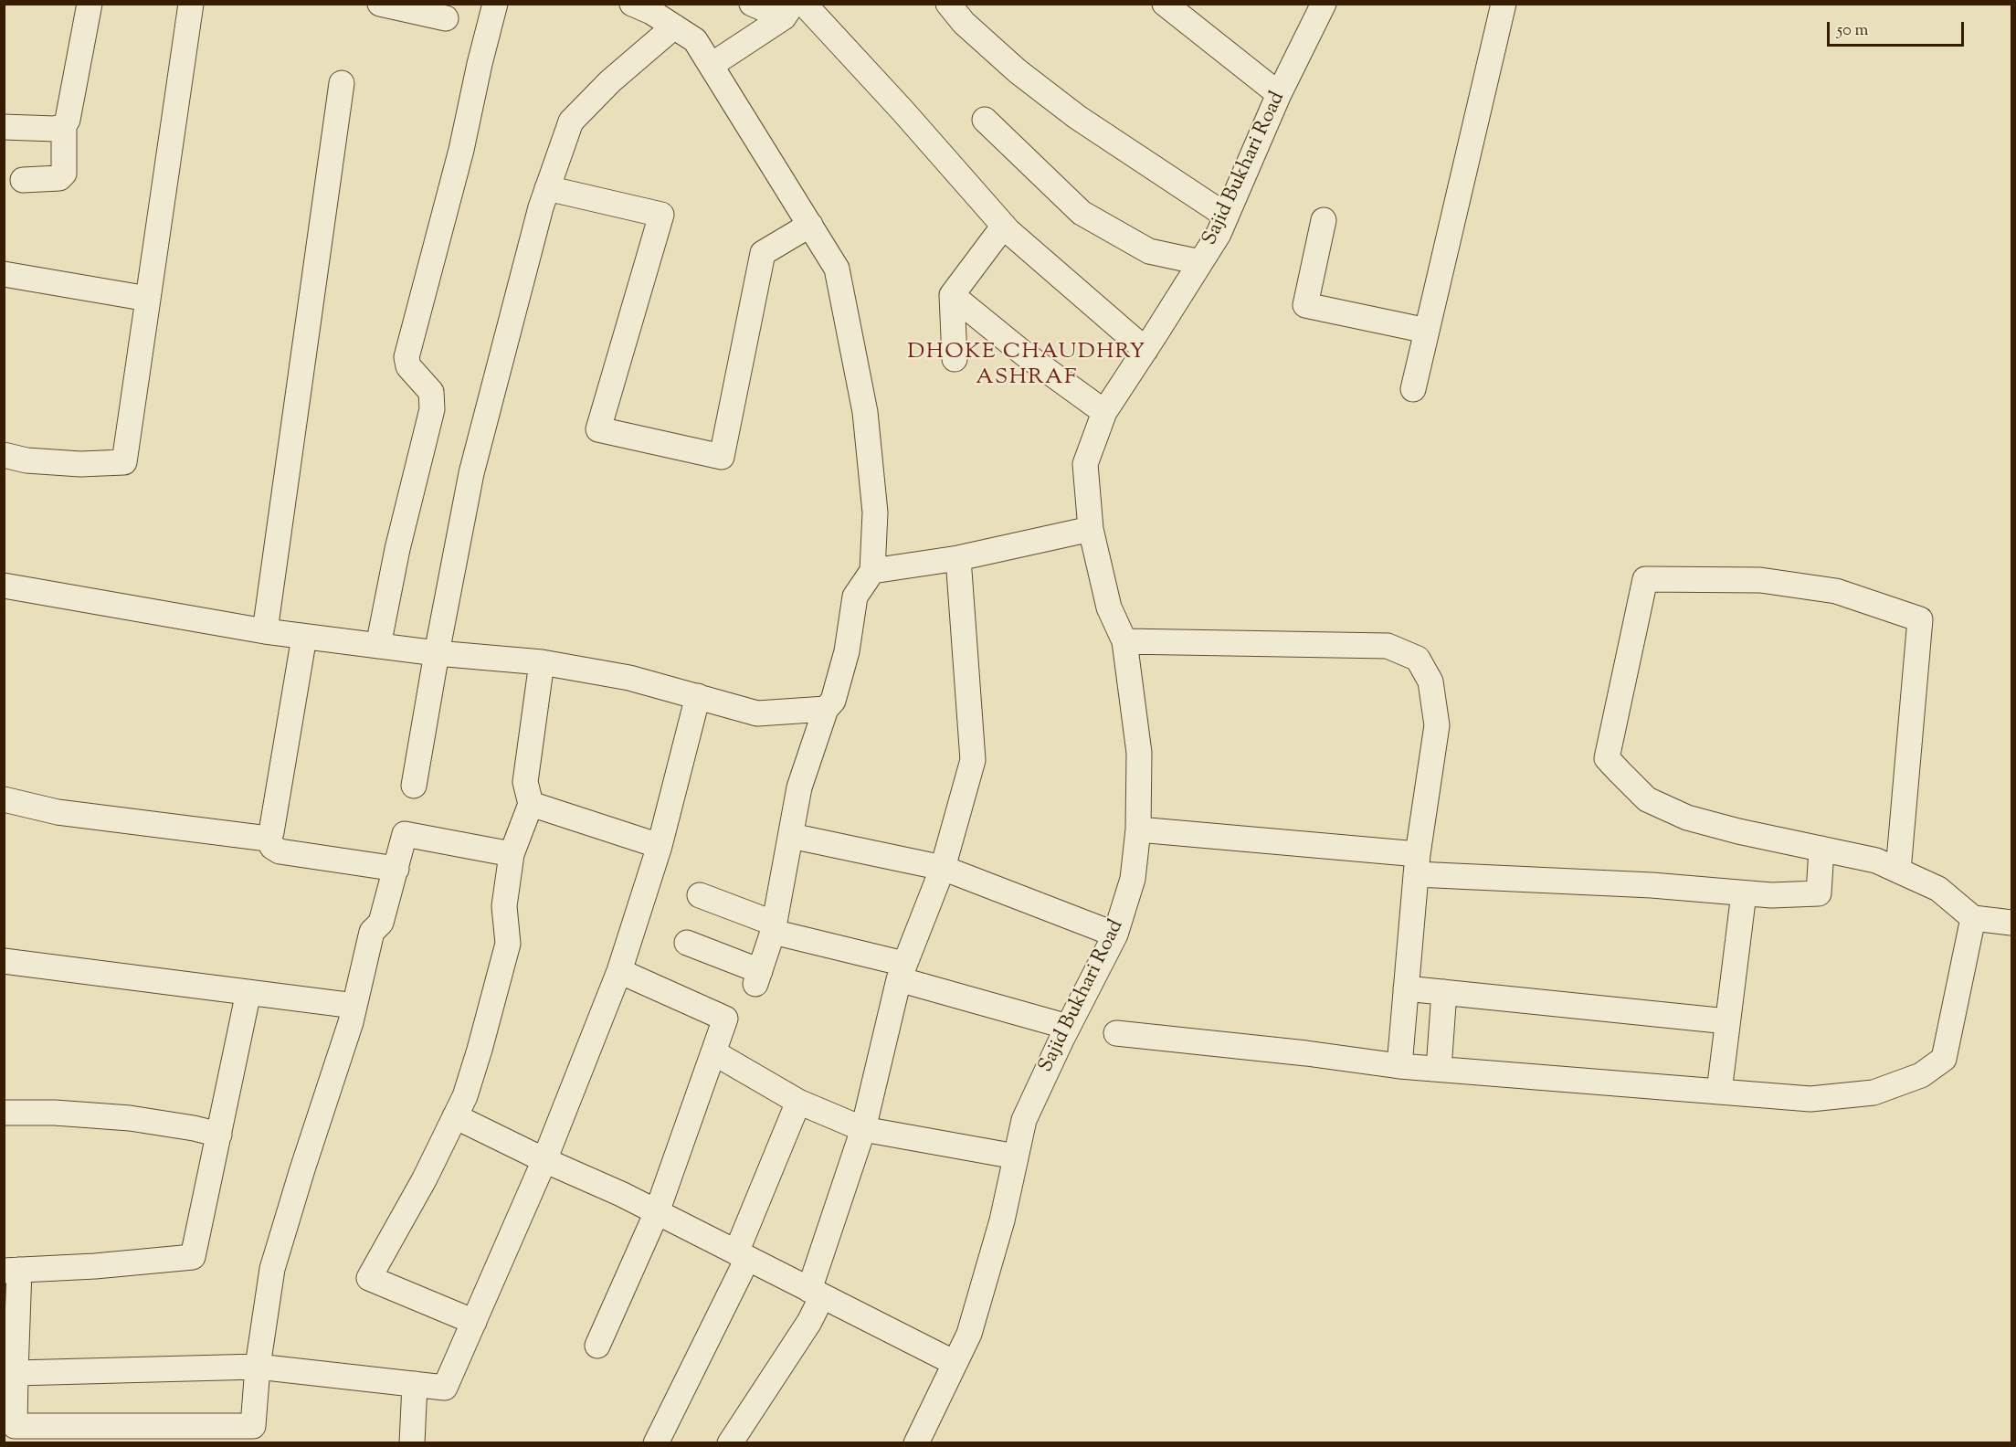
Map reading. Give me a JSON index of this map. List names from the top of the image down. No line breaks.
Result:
{"streets":{"street":["Sajid Bukhari Road"]},"districts":["DHOKE CHAUDHRY ASHRAF"],"scale_bar":"50 m"}
